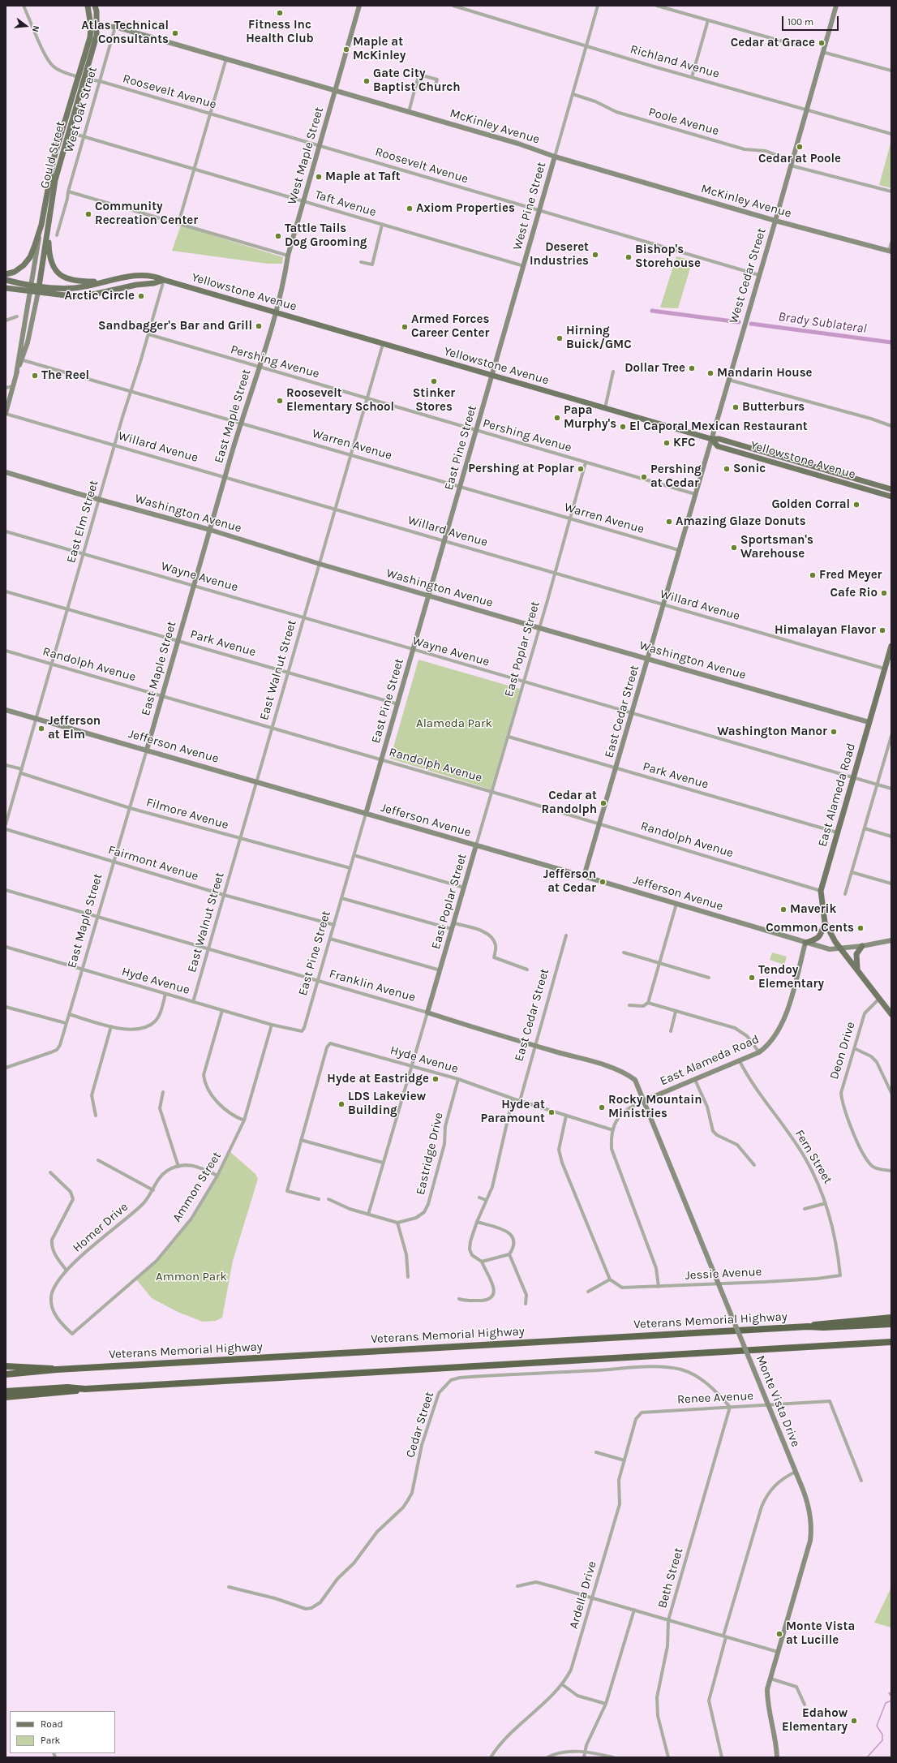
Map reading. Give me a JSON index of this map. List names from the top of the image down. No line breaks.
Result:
{"streets":{"highway":["Veterans Memorial Highway"],"main road":["Gould Street","Yellowstone Avenue","East Alameda Road"],"street":["Richland Avenue","Roosevelt Avenue","West Oak Street","Poole Avenue","McKinley Avenue","West Maple Street","Taft Avenue","West Pine Street","West Cedar Street","Pershing Avenue","East Maple Street","Warren Avenue","Willard Avenue","East Pine Street","Washington Avenue","East Elm Street","Wayne Avenue","Park Avenue","East Poplar Street","Randolph Avenue","East Walnut Street","East Cedar Street","Jefferson Avenue","Filmore Avenue","Fairmont Avenue","Hyde Avenue","Franklin Avenue","Deon Drive","Eastridge Drive","Fern Street","Ammon Street","Homer Drive","Jessie Avenue","Renee Avenue","Monte Vista Drive","Cedar Street","Beth Street","Ardella Drive"]},"crossings":[["Richland Avenue","West Pine Street"],["Richland Avenue","West Cedar Street"],["Roosevelt Avenue","West Oak Street"],["Roosevelt Avenue","Gould Street"],["Roosevelt Avenue","West Maple Street"],["Roosevelt Avenue","West Pine Street"],["Roosevelt Avenue","West Cedar Street"],["West Oak Street","McKinley Avenue"],["West Oak Street","Taft Avenue"],["Poole Avenue","West Pine Street"],["Poole Avenue","West Cedar Street"],["McKinley Avenue","Gould Street"],["McKinley Avenue","West Maple Street"],["McKinley Avenue","West Pine Street"],["McKinley Avenue","West Cedar Street"],["Gould Street","Taft Avenue"],["Gould Street","Yellowstone Avenue"],["Gould Street","Warren Avenue"],["West Maple Street","Taft Avenue"],["West Maple Street","Yellowstone Avenue"],["West Maple Street","East Maple Street"],["Taft Avenue","West Pine Street"],["West Pine Street","Yellowstone Avenue"],["West Pine Street","East Pine Street"],["West Cedar Street","Yellowstone Avenue"],["West Cedar Street","East Cedar Street"],["Yellowstone Avenue","East Maple Street"],["Yellowstone Avenue","East Pine Street"],["Yellowstone Avenue","East Elm Street"],["Yellowstone Avenue","East Walnut Street"],["Yellowstone Avenue","East Cedar Street"],["Pershing Avenue","East Maple Street"],["Pershing Avenue","East Pine Street"],["Pershing Avenue","East Elm Street"],["Pershing Avenue","East Poplar Street"],["Pershing Avenue","East Walnut Street"],["Pershing Avenue","East Cedar Street"],["East Maple Street","Warren Avenue"],["East Maple Street","Willard Avenue"],["East Maple Street","Washington Avenue"],["East Maple Street","Wayne Avenue"],["East Maple Street","Park Avenue"],["East Maple Street","Randolph Avenue"],["East Maple Street","Jefferson Avenue"],["East Maple Street","Filmore Avenue"],["East Maple Street","Fairmont Avenue"],["East Maple Street","Hyde Avenue"],["East Maple Street","Franklin Avenue"],["Warren Avenue","East Pine Street"],["Warren Avenue","East Elm Street"],["Warren Avenue","East Poplar Street"],["Warren Avenue","East Walnut Street"],["Warren Avenue","East Cedar Street"],["Willard Avenue","East Pine Street"],["Willard Avenue","East Elm Street"],["Willard Avenue","East Poplar Street"],["Willard Avenue","East Walnut Street"],["Willard Avenue","East Cedar Street"],["Willard Avenue","East Alameda Road"],["East Pine Street","Washington Avenue"],["East Pine Street","Wayne Avenue"],["East Pine Street","Park Avenue"],["East Pine Street","Randolph Avenue"],["East Pine Street","Jefferson Avenue"],["East Pine Street","Filmore Avenue"],["East Pine Street","Fairmont Avenue"],["East Pine Street","Hyde Avenue"],["East Pine Street","Franklin Avenue"],["Washington Avenue","East Elm Street"],["Washington Avenue","East Poplar Street"],["Washington Avenue","East Walnut Street"],["Washington Avenue","East Cedar Street"],["Washington Avenue","East Alameda Road"],["East Elm Street","Wayne Avenue"],["East Elm Street","Park Avenue"],["East Elm Street","Randolph Avenue"],["East Elm Street","Jefferson Avenue"],["East Elm Street","Filmore Avenue"],["Wayne Avenue","East Poplar Street"],["Wayne Avenue","East Walnut Street"],["Wayne Avenue","East Cedar Street"],["Wayne Avenue","East Alameda Road"],["Park Avenue","East Poplar Street"],["Park Avenue","East Walnut Street"],["Park Avenue","East Cedar Street"],["Park Avenue","East Alameda Road"],["East Poplar Street","Randolph Avenue"],["East Poplar Street","Jefferson Avenue"],["East Poplar Street","Hyde Avenue"],["East Poplar Street","Franklin Avenue"],["Randolph Avenue","East Walnut Street"],["Randolph Avenue","East Cedar Street"],["Randolph Avenue","East Alameda Road"],["East Walnut Street","Jefferson Avenue"],["East Walnut Street","Filmore Avenue"],["East Walnut Street","Fairmont Avenue"],["East Walnut Street","Hyde Avenue"],["East Walnut Street","Franklin Avenue"],["East Cedar Street","Jefferson Avenue"],["East Cedar Street","Hyde Avenue"],["East Cedar Street","Franklin Avenue"],["Jefferson Avenue","East Alameda Road"],["East Alameda Road","Deon Drive"],["East Alameda Road","Fern Street"],["East Alameda Road","Jessie Avenue"],["East Alameda Road","Monte Vista Drive"],["Hyde Avenue","Eastridge Drive"],["Hyde Avenue","Ammon Street"],["Franklin Avenue","Monte Vista Drive"],["Fern Street","Jessie Avenue"],["Ammon Street","Homer Drive"],["Jessie Avenue","Monte Vista Drive"],["Renee Avenue","Monte Vista Drive"],["Renee Avenue","Cedar Street"],["Renee Avenue","Beth Street"],["Renee Avenue","Ardella Drive"],["Cedar Street","Beth Street"]],"water":["Brady Sublateral"],"parks":["Alameda Park","Ammon Park"],"places":["Fitness Inc Health Club","Atlas Technical Consultants","Cedar at Grace","Maple at McKinley","Gate City Baptist Church","Cedar at Poole","Maple at Taft","Axiom Properties","Community Recreation Center","Tattle Tails Dog Grooming","Deseret Industries","Bishop's Storehouse","Arctic Circle","Sandbagger's Bar and Grill","Armed Forces Career Center","Hirning Buick/GMC","Dollar Tree","Mandarin House","The Reel","Stinker Stores","Roosevelt Elementary School","Butterburs","Papa Murphy's","El Caporal Mexican Restaurant","KFC","Pershing at Poplar","Sonic","Pershing at Cedar","Golden Corral","Amazing Glaze Donuts","Sportsman's Warehouse","Fred Meyer","Cafe Rio","Himalayan Flavor","Jefferson at Elm","Washington Manor","Cedar at Randolph","Jefferson at Cedar","Maverik","Common Cents","Tendoy Elementary","Hyde at Eastridge","LDS Lakeview Building","Rocky Mountain Ministries","Hyde at Paramount","Monte Vista at Lucille","Edahow Elementary"],"legend":["Road","Park"],"scale_bar":"100 m","north":"right"}
